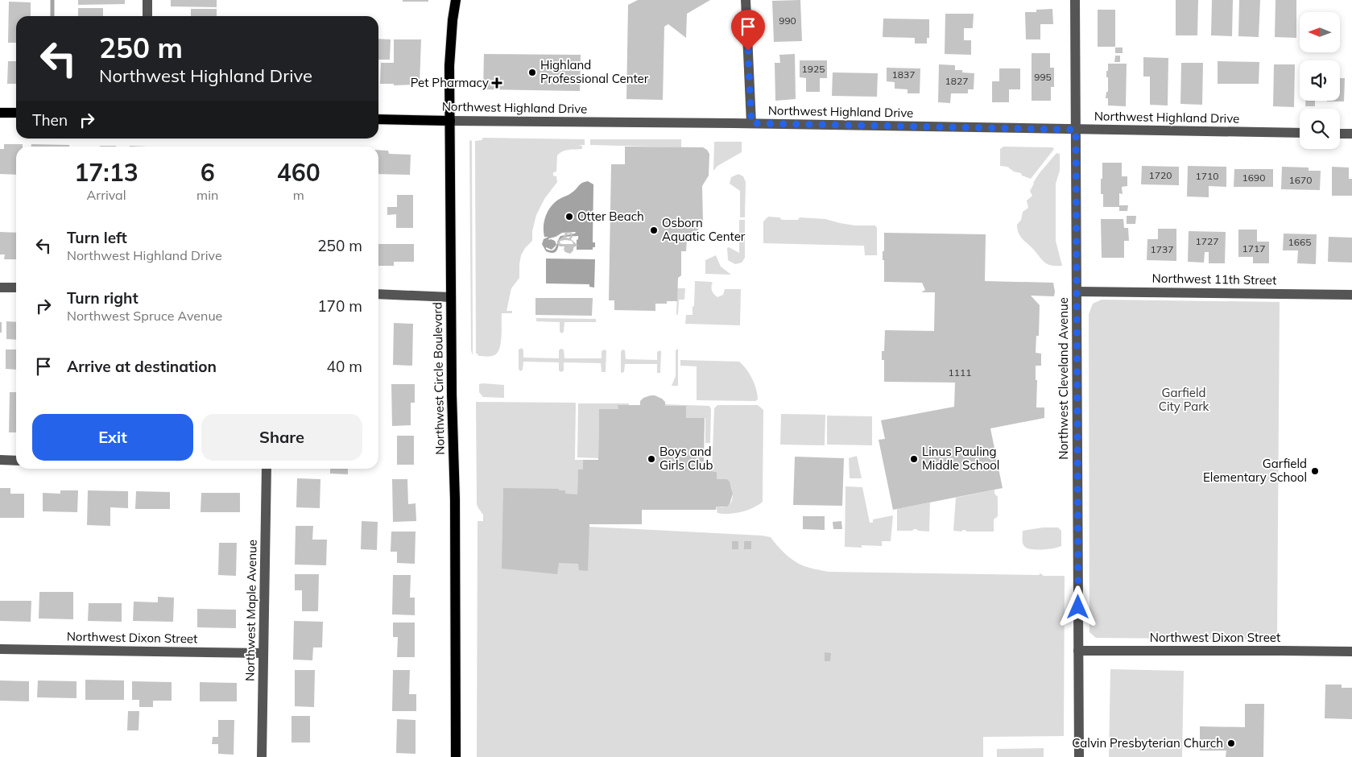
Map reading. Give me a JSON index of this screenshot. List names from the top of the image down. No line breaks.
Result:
{"streets":{"main road":["Northwest Highland Drive","Northwest Circle Boulevard"],"street":["Northwest 11th Street","Northwest Cleveland Avenue","Northwest Maple Avenue","Northwest Dixon Street"]},"crossings":[["Northwest Highland Drive","Northwest Circle Boulevard"],["Northwest Highland Drive","Northwest Cleveland Avenue"],["Northwest 11th Street","Northwest Cleveland Avenue"],["Northwest Cleveland Avenue","Northwest Dixon Street"],["Northwest Maple Avenue","Northwest Dixon Street"]],"parks":["Garfield City Park"],"places":{"other":["Highland Professional Center","Otter Beach","Osborn Aquatic Center","Boys and Girls Club","Linus Pauling Middle School","Garfield Elementary School","Calvin Presbyterian Church"],"health":["Pet Pharmacy"]},"house_numbers":["990","1925","1837","995","1827","1720","1710","1690","1670","1727","1665","1717","1737","1111"],"north":"left","page":{"turn":["250 m","Northwest Highland Drive"],"then":"Then","eta":["17:13","Arrival","6","min","460","m"],"list":[{"name":"Turn left","note":"Northwest Highland Drive","value":"250 m"},{"name":"Turn right","note":"Northwest Spruce Avenue","value":"170 m"},{"name":"Arrive at destination","value":"40 m"}],"buttons":["Exit","Share"]}}
